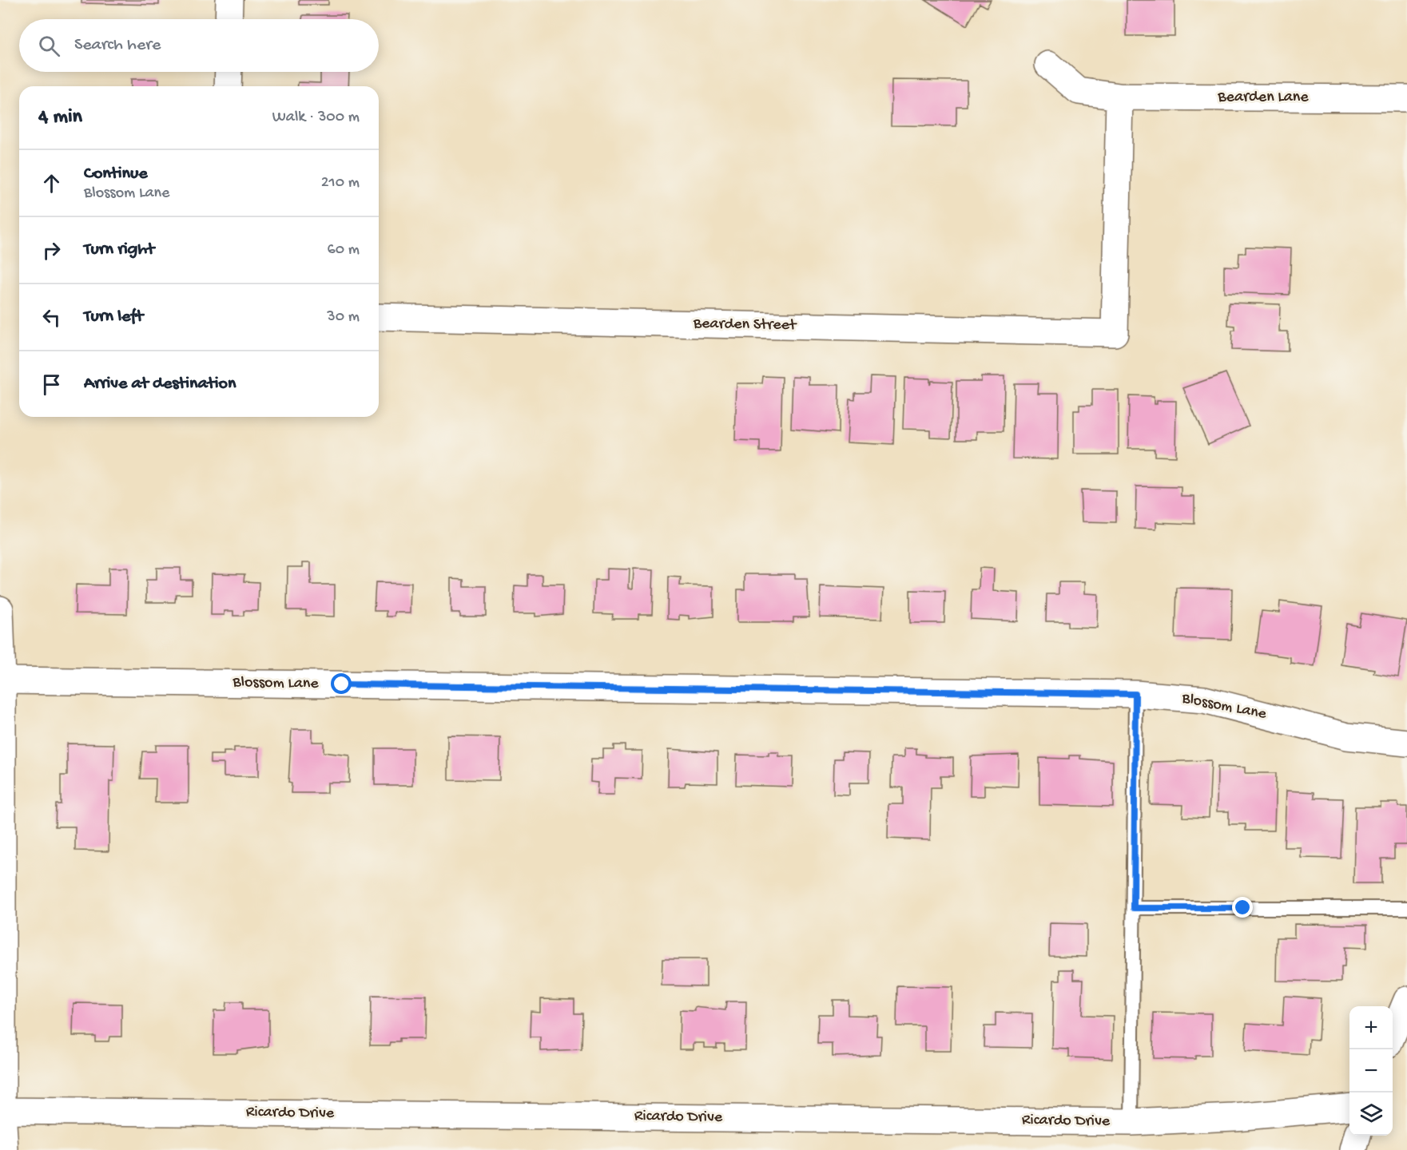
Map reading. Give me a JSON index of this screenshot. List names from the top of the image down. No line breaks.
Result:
{"streets":{"street":["Bearden Lane","Bearden Street","Blossom Lane","Ricardo Drive"]},"crossings":[["Bearden Lane","Bearden Street"]],"page":{"search":"Search here","heading":["4 min","Walk · 300 m"],"list":[["Continue","Blossom Lane","210 m"],["Turn right","60 m"],["Turn left","30 m"],"Arrive at destination"],"map_buttons":["+","−"]}}
